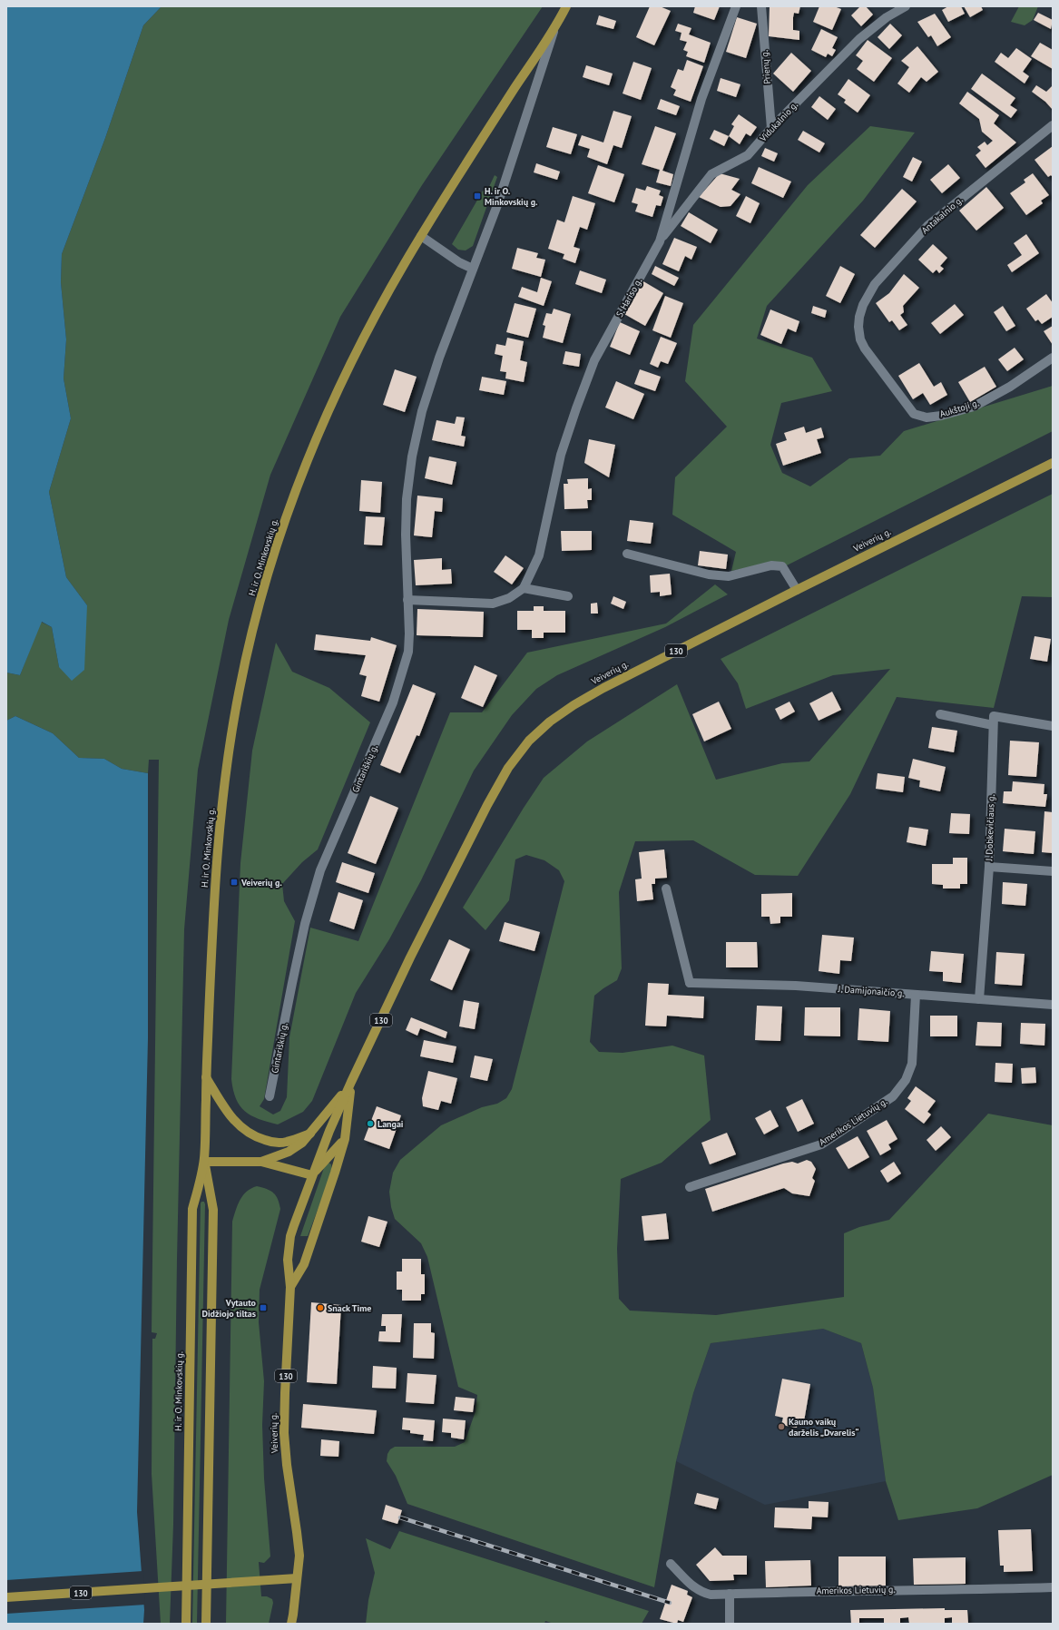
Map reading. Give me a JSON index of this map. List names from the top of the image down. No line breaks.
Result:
{"streets":{"main road":["Veiverių g.","H. ir O. Minkovskių g.","130"],"street":["Prienų g.","Vidukalnio g.","Antakalnio g.","S. Hariso g.","Aukštoji g.","Gintariškių g.","J. Dobkevičiaus g.","J. Damijonaičio g.","Amerikos Lietuvių g."]},"crossings":[["Prienų g.","Vidukalnio g."],["Vidukalnio g.","S. Hariso g."],["Antakalnio g.","Aukštoji g."],["Veiverių g.","130"],["H. ir O. Minkovskių g.","Gintariškių g."],["J. Dobkevičiaus g.","J. Damijonaičio g."],["J. Damijonaičio g.","Amerikos Lietuvių g."]],"places":{"transit":["H. ir O. Minkovskių g.","Veiverių g.","Vytauto Didžiojo tiltas"],"other":["Langai","Snack Time","Kauno vaikų darželis „Dvarelis“"]}}
